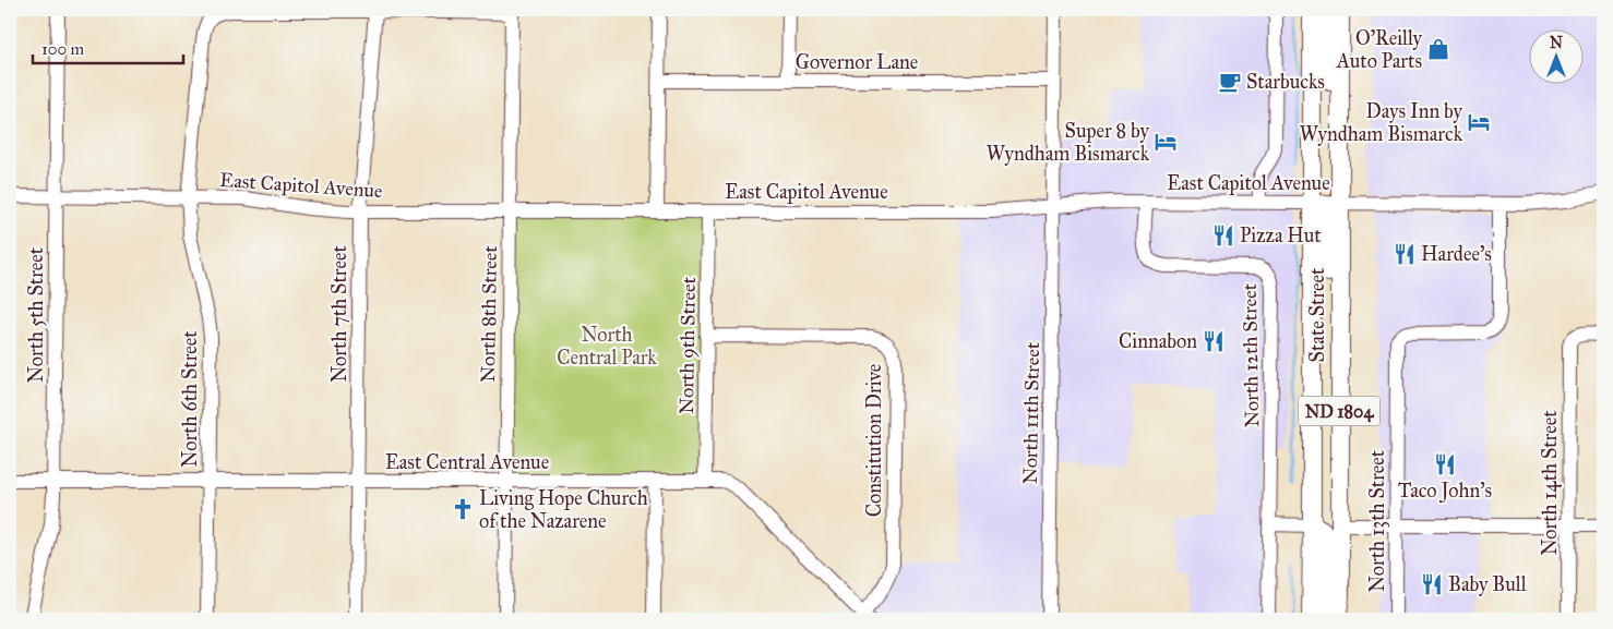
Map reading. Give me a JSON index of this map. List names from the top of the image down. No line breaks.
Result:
{"streets":{"main road":["State Street","ND 1804"],"street":["Governor Lane","East Capitol Avenue","North 7th Street","North 8th Street","North 5th Street","North 9th Street","North 12th Street","North 6th Street","North 11th Street","Constitution Drive","East Central Avenue","North 14th Street","North 13th Street"]},"crossings":[["Governor Lane","North 11th Street"],["East Capitol Avenue","North 7th Street"],["East Capitol Avenue","North 8th Street"],["East Capitol Avenue","North 5th Street"],["East Capitol Avenue","State Street"],["East Capitol Avenue","North 9th Street"],["East Capitol Avenue","North 12th Street"],["East Capitol Avenue","North 6th Street"],["East Capitol Avenue","North 11th Street"],["East Capitol Avenue","North 13th Street"],["North 7th Street","North 6th Street"],["North 7th Street","East Central Avenue"],["North 8th Street","East Central Avenue"],["North 5th Street","East Central Avenue"],["North 9th Street","Constitution Drive"],["North 9th Street","East Central Avenue"],["North 6th Street","East Central Avenue"],["Constitution Drive","East Central Avenue"]],"parks":["North Central Park"],"places":{"shop":["O'Reilly Auto Parts"],"cafe":["Starbucks"],"hotel":["Days Inn by Wyndham Bismarck","Super 8 by Wyndham Bismarck"],"restaurant":["Pizza Hut","Hardee's","Cinnabon","Taco John's","Baby Bull"],"church":["Living Hope Church of the Nazarene"]},"scale_bar":"100 m","north":"top"}
